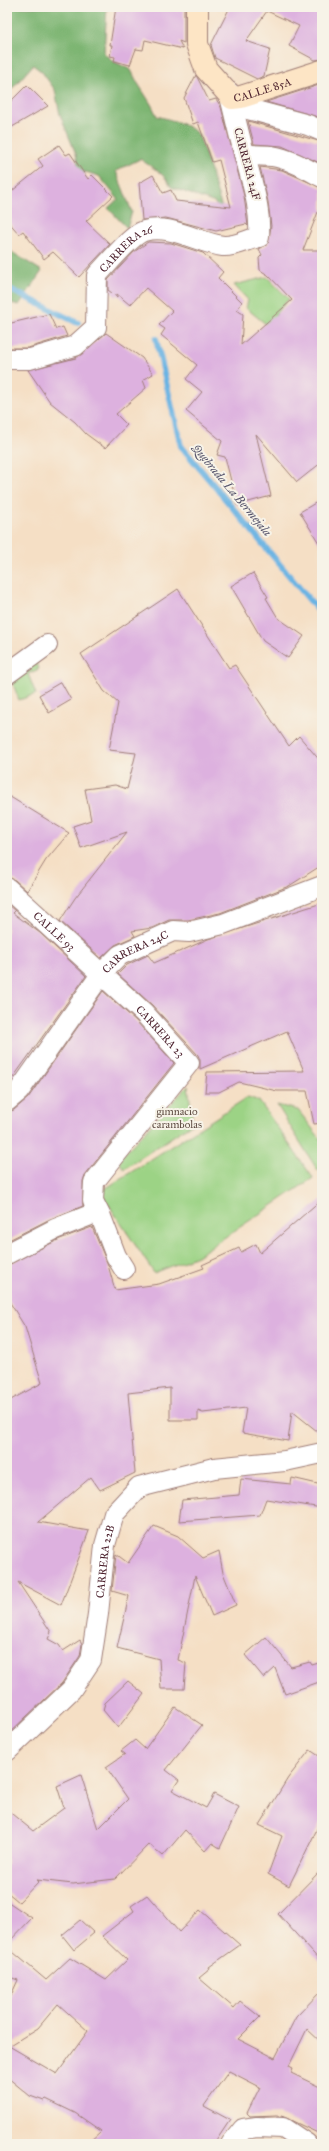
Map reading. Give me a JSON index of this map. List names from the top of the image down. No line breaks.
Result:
{"streets":{"street":["CALLE 85A","CARRERA 24F","CARRERA 26","CALLE 93","CARRERA 24C","CARRERA 23","CARRERA 22B"]},"crossings":[["CALLE 85A","CARRERA 24F"],["CARRERA 24F","CARRERA 26"],["CALLE 93","CARRERA 24C"],["CALLE 93","CARRERA 23"],["CARRERA 24C","CARRERA 23"]],"water":["Quebrada La Bermejala"],"parks":["gimnacio carambolas"]}
